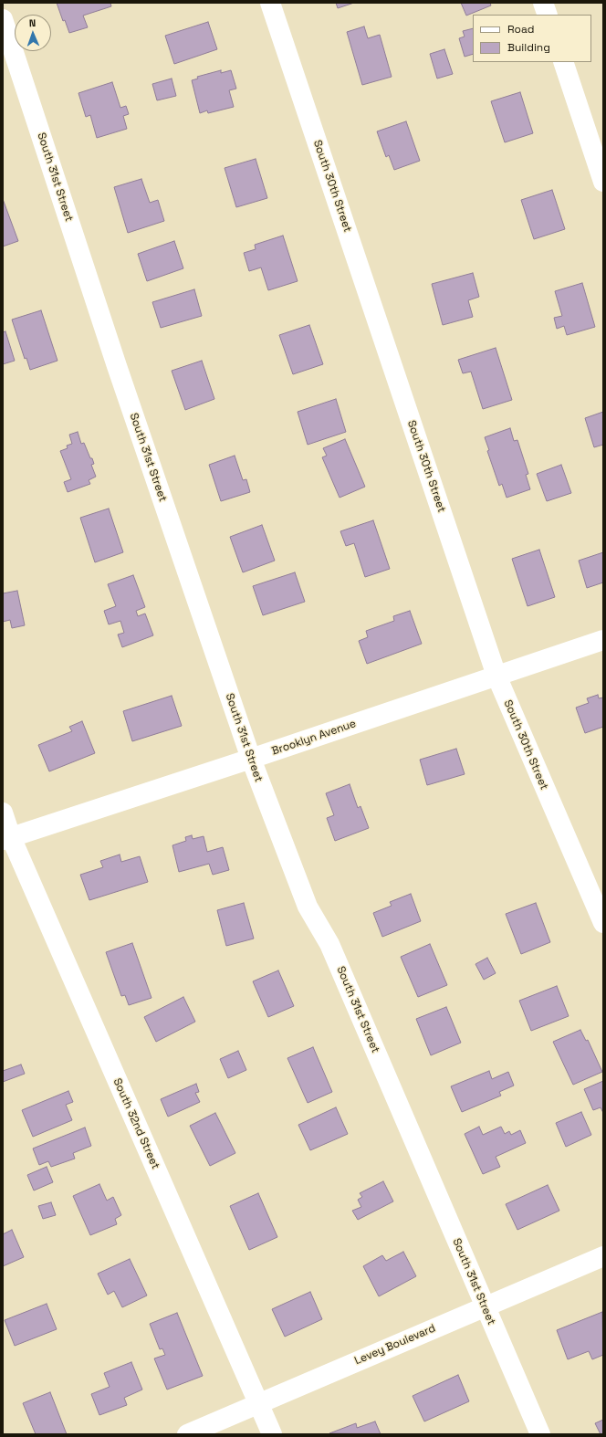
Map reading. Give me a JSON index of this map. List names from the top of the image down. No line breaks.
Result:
{"streets":{"street":["South 31st Street","South 30th Street","Brooklyn Avenue","South 32nd Street","Levey Boulevard"]},"crossings":[["South 31st Street","Brooklyn Avenue"],["South 31st Street","Levey Boulevard"],["South 30th Street","Brooklyn Avenue"],["Brooklyn Avenue","South 32nd Street"],["South 32nd Street","Levey Boulevard"]],"legend":["Road","Building"],"north":"top"}
